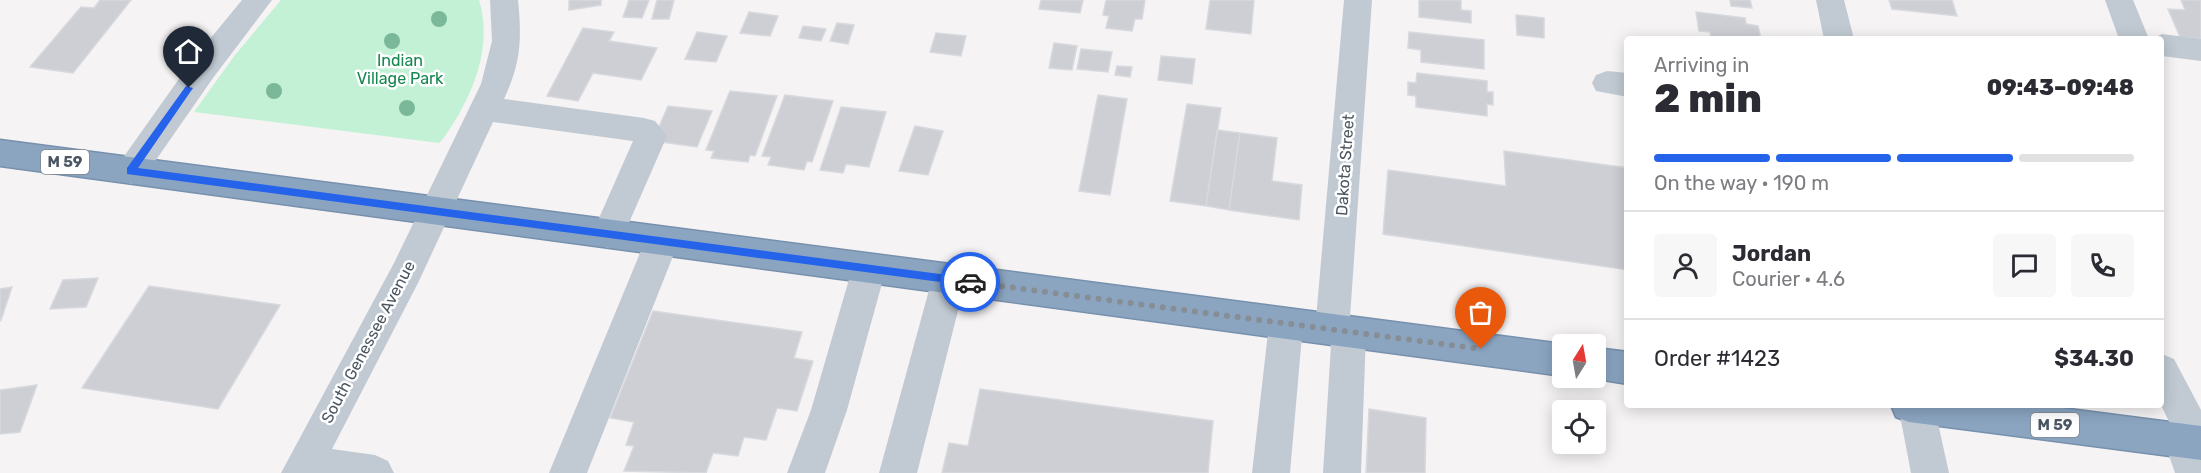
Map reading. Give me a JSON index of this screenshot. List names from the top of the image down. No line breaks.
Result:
{"streets":{"highway":["M 59"],"street":["Dakota Street","South Genessee Avenue"]},"crossings":[["M 59","Dakota Street"],["M 59","South Genessee Avenue"]],"parks":["Indian Village Park"],"north":"top","page":{"heading":["2 min","Arriving in","09:43–09:48"],"panel":["Jordan","Courier · 4.6","Order #1423","$34.30"],"bar":"On the way · 190 m"}}
